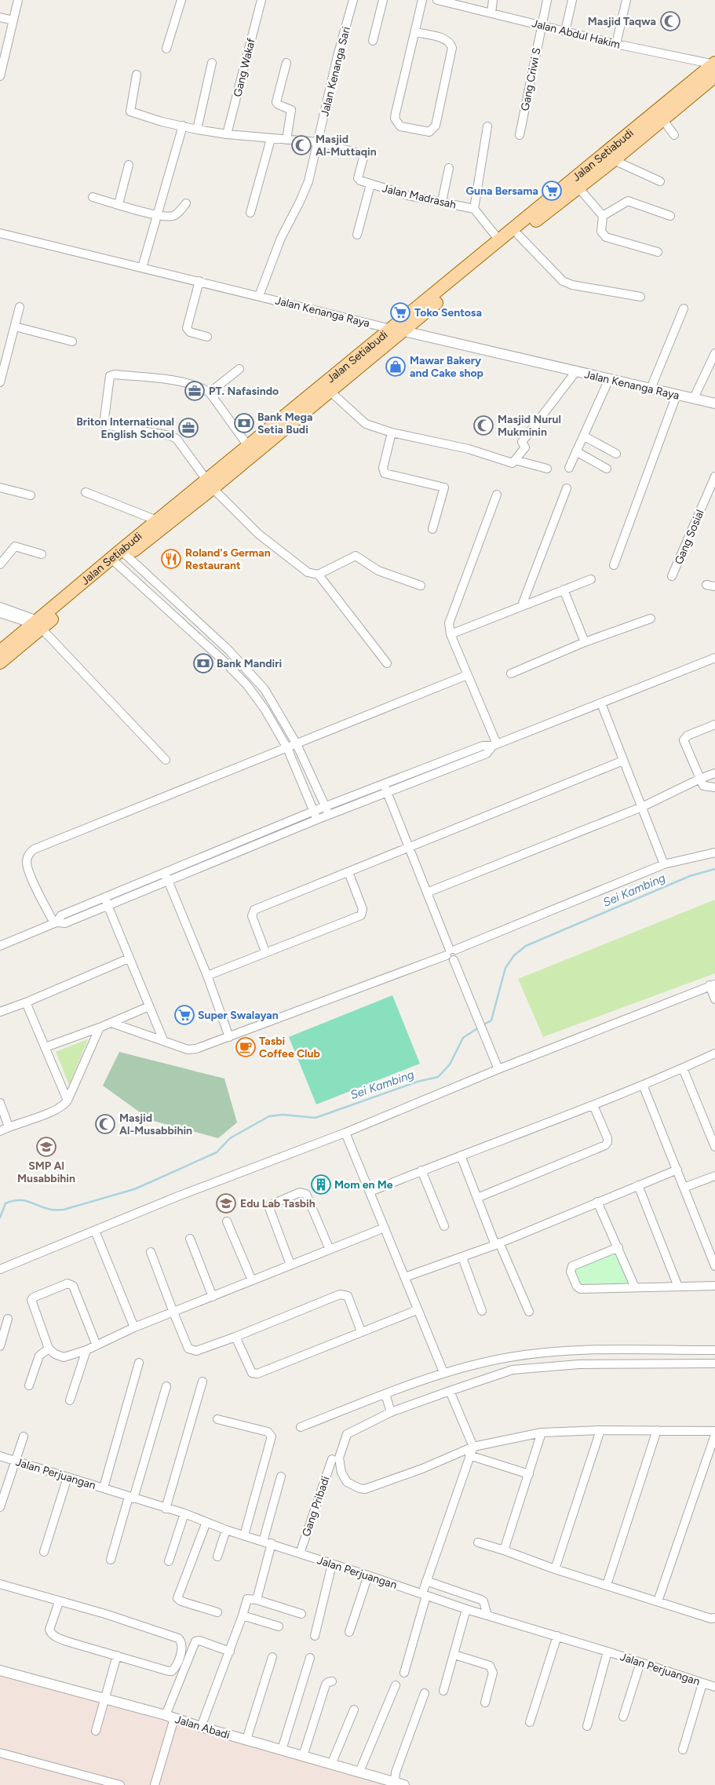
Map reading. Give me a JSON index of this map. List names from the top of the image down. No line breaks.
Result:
{"streets":{"main road":["Jalan Setiabudi"],"street":["Jalan Abdul Hakim","Gang Wakaf","Jalan Kenanga Sari","Gang Criwi S","Jalan Madrasah","Jalan Kenanga Raya","Gang Sosial","Jalan Perjuangan","Gang Pribadi","Jalan Abadi"]},"crossings":[["Jalan Abdul Hakim","Gang Criwi S"],["Jalan Abdul Hakim","Jalan Setiabudi"],["Jalan Kenanga Sari","Jalan Madrasah"],["Jalan Kenanga Sari","Jalan Kenanga Raya"],["Jalan Setiabudi","Jalan Kenanga Raya"],["Jalan Perjuangan","Gang Pribadi"]],"water":["Sei Kambing"],"places":{"mosque":["Masjid Taqwa","Masjid Al-Muttaqin","Masjid Nurul Mukminin","Masjid Al-Musabbihin"],"supermarket":["Guna Bersama","Toko Sentosa","Super Swalayan"],"shop":["Mawar Bakery and Cake shop"],"office":["PT. Nafasindo","Briton International English School"],"bank":["Bank Mega Setia Budi","Bank Mandiri"],"restaurant":["Roland's German Restaurant"],"cafe":["Tasbi Coffee Club"],"school or university":["SMP Al Musabbihin","Edu Lab Tasbih"],"building":["Mom en Me"]}}
